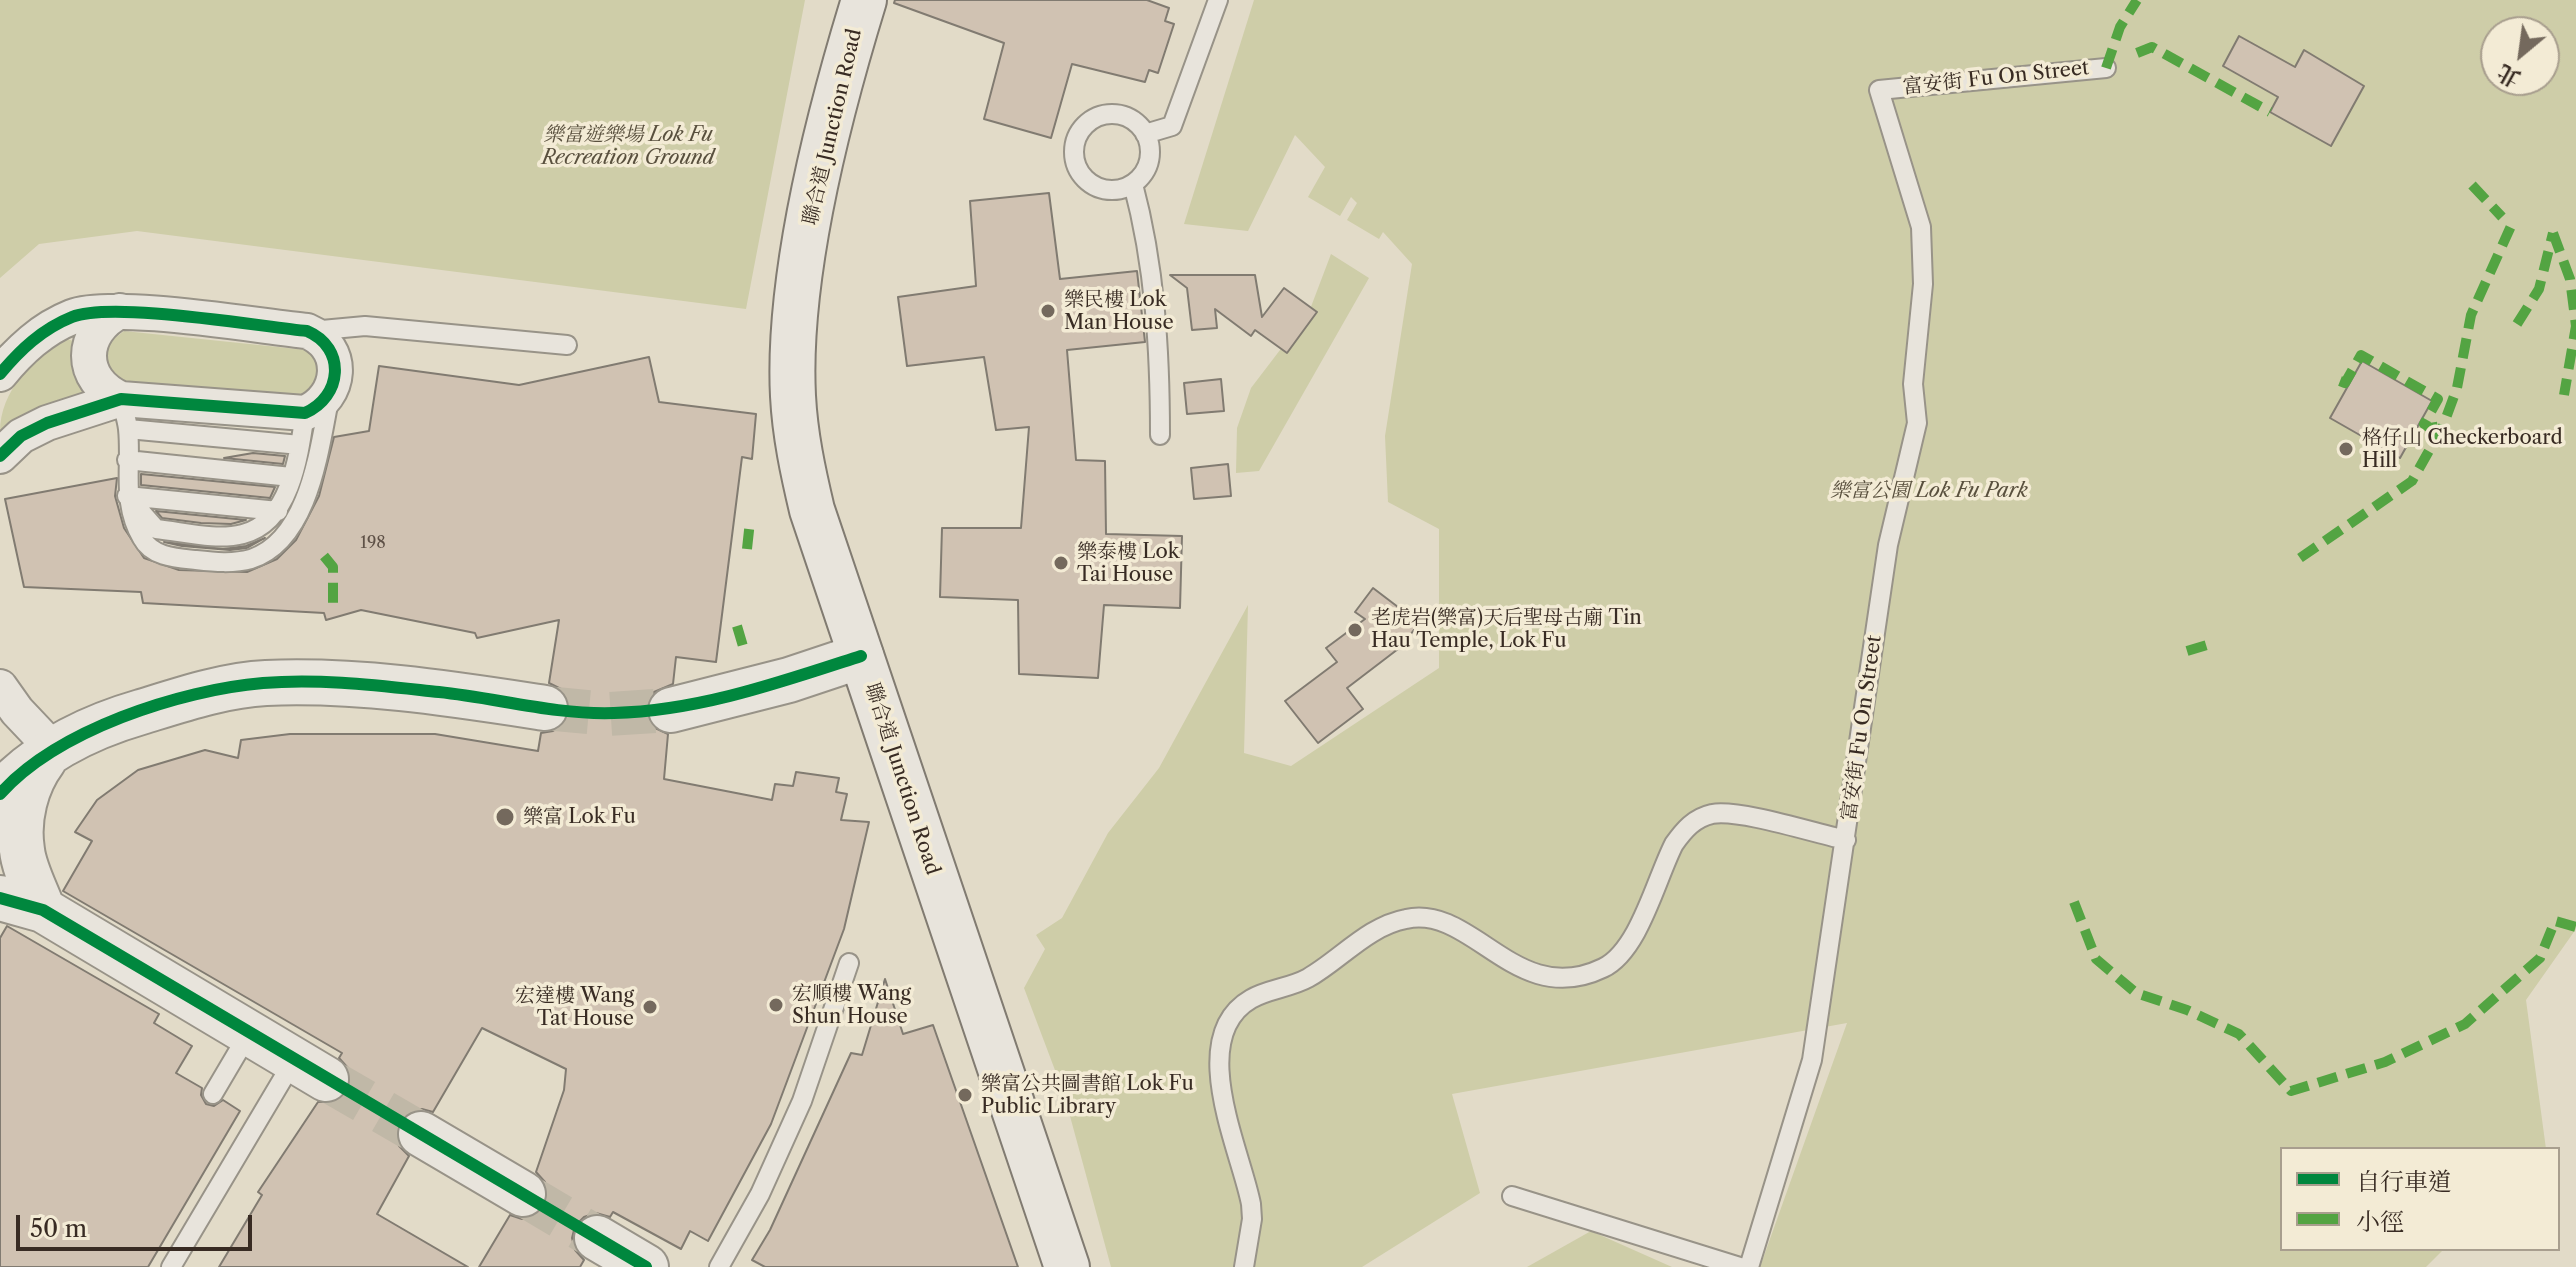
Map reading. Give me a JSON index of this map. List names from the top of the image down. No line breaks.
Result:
{"streets":{"street":["聯合道 Junction Road"],"lane":["富安街 Fu On Street"]},"parks":["樂富遊樂場 Lok Fu Recreation Ground","樂富公園 Lok Fu Park"],"places":["樂民樓 Lok Man House","格仔山 Checkerboard Hill","樂泰樓 Lok Tai House","老虎岩(樂富)天后聖母古廟 Tin Hau Temple, Lok Fu","樂富 Lok Fu","宏順樓 Wang Shun House","宏達樓 Wang Tat House","樂富公共圖書館 Lok Fu Public Library"],"house_numbers":["198"],"legend":["自行車道","小徑"],"scale_bar":"50 m","north":"bottom left"}
